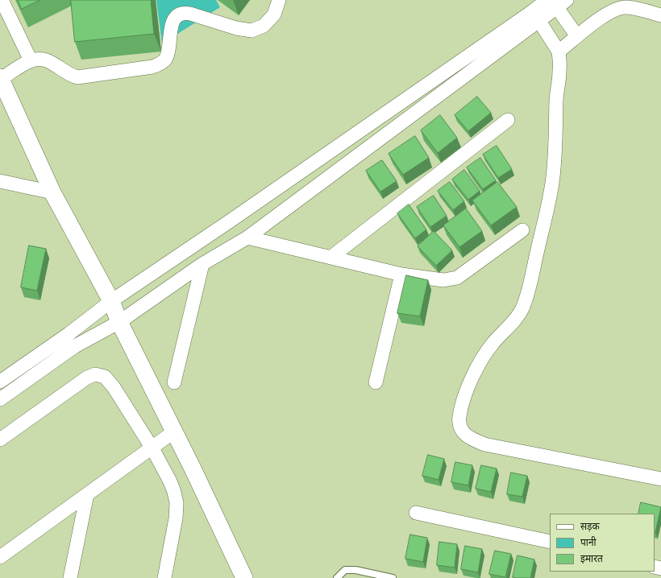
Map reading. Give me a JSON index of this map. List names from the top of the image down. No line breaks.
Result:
{"legend":["सड़क","पानी","इमारत"]}
